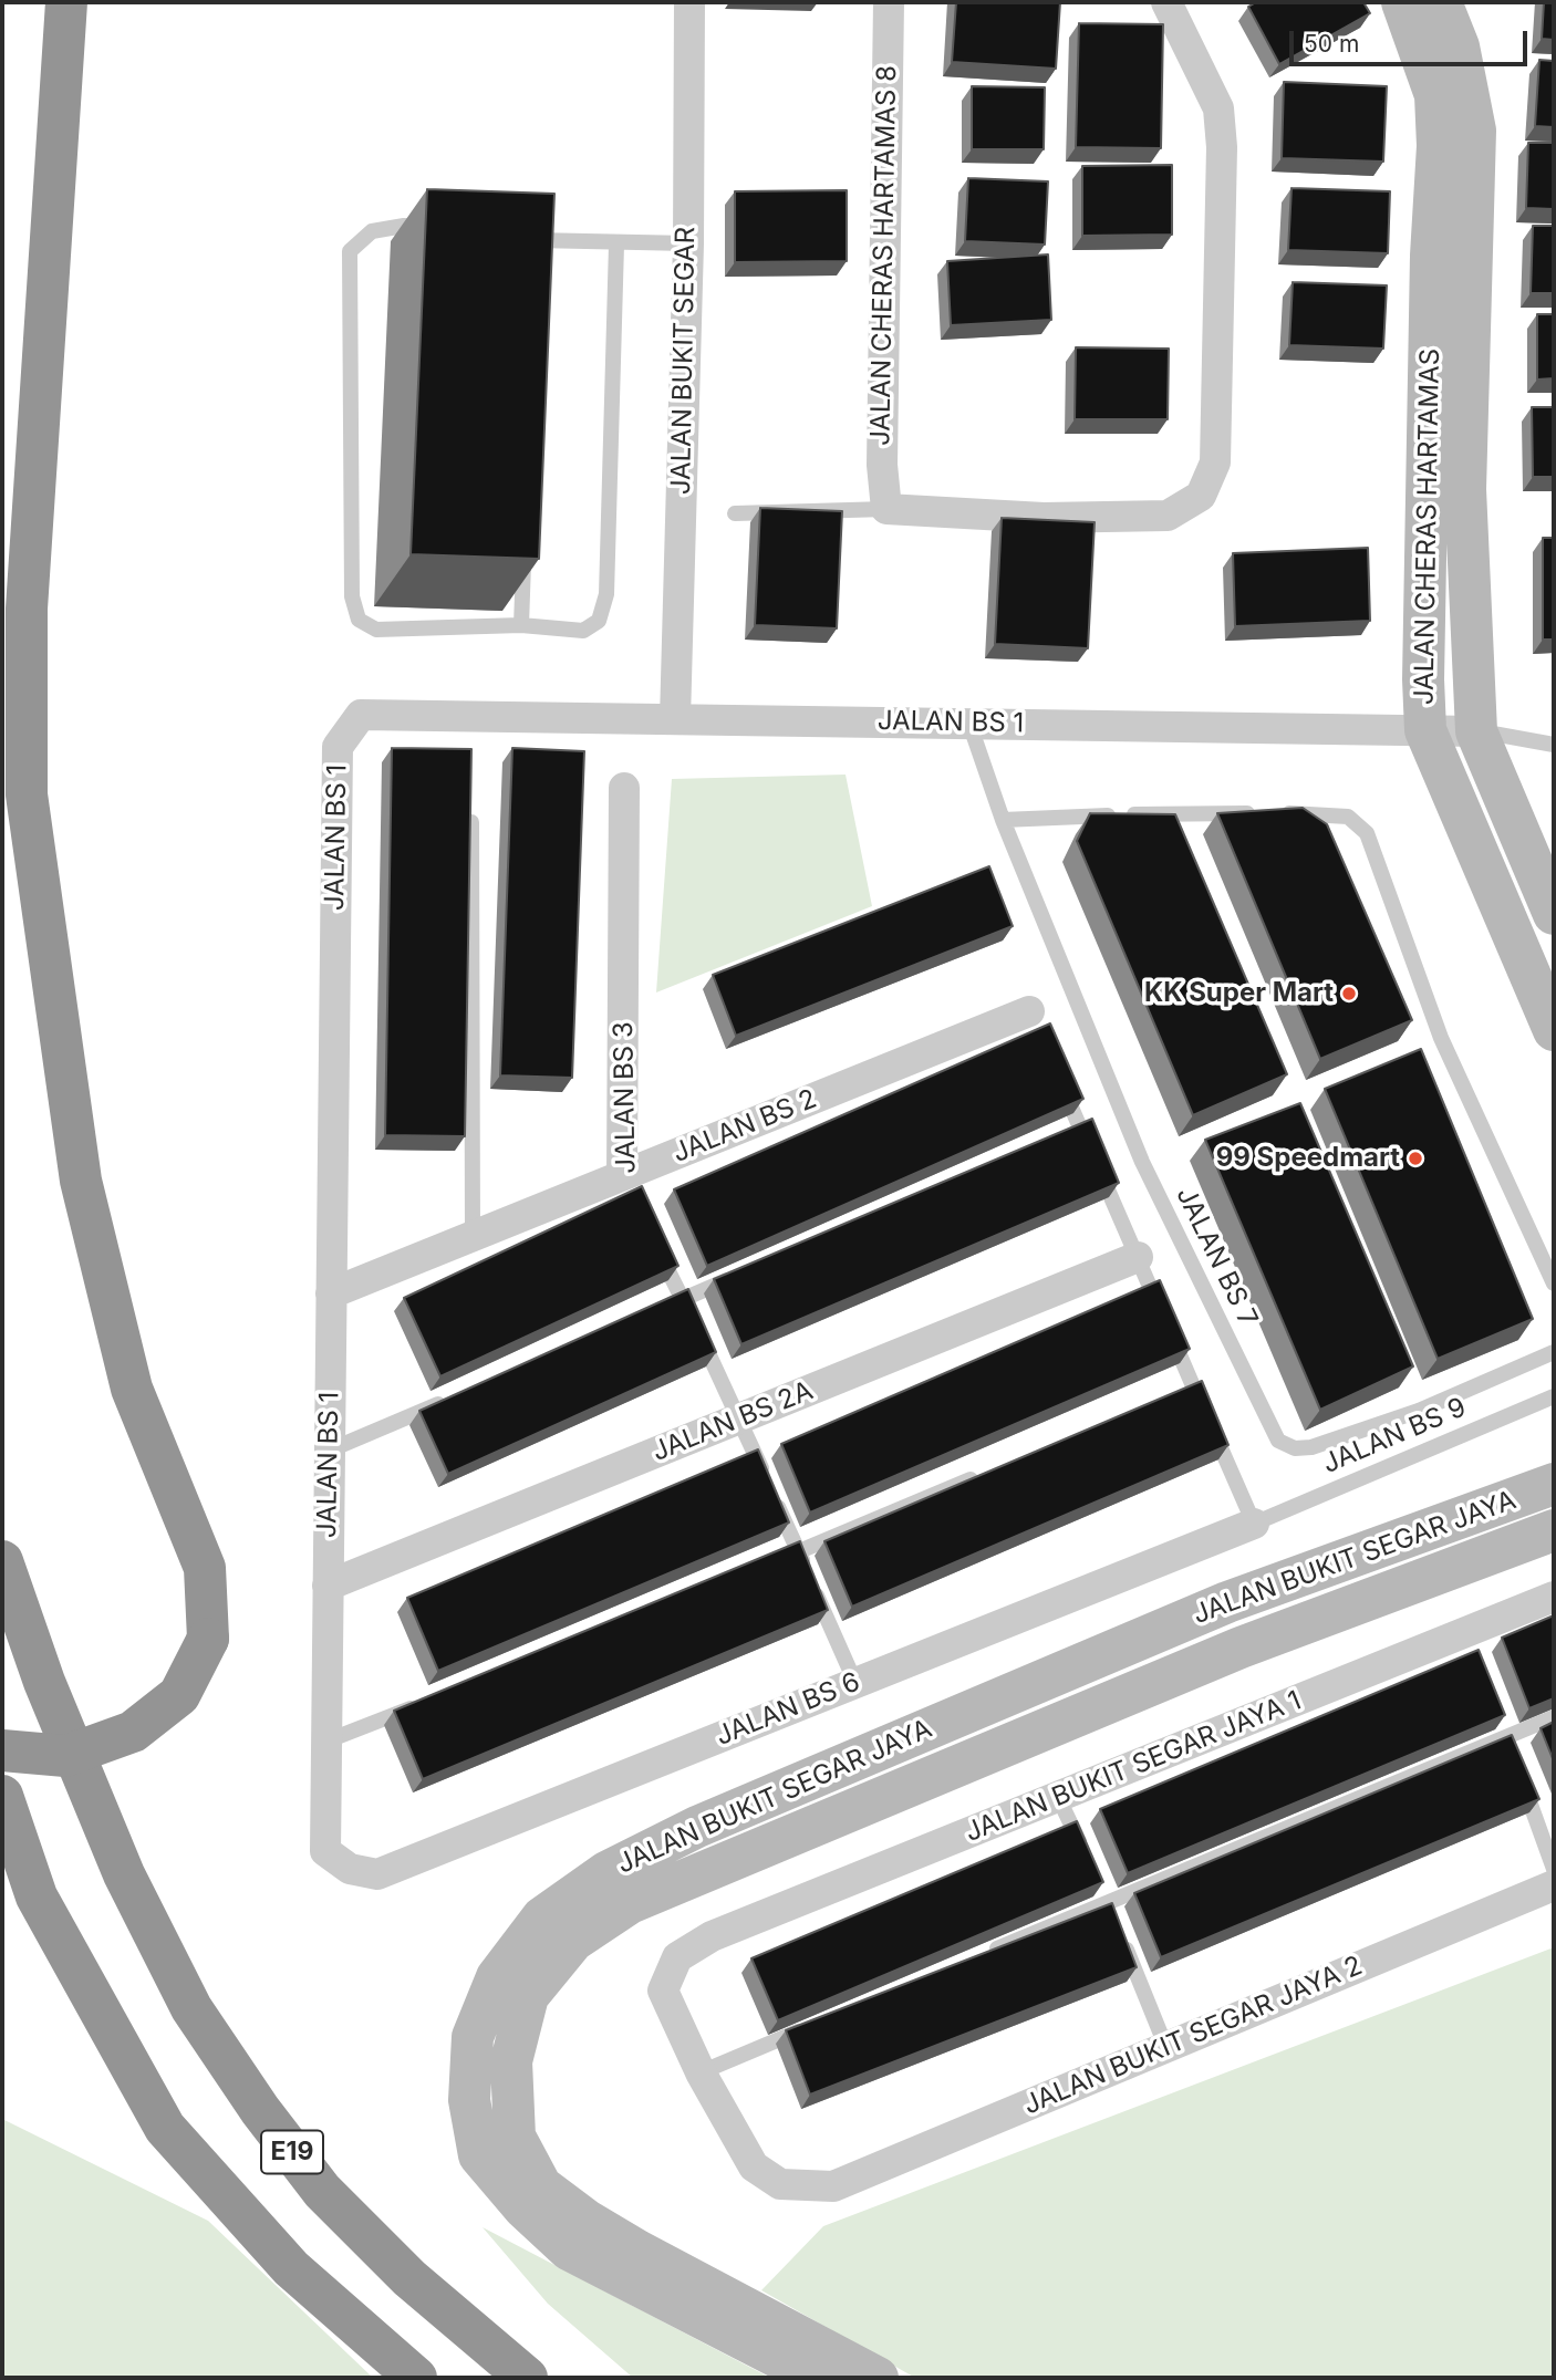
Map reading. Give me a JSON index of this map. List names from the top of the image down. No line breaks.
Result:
{"streets":{"highway":["E19"],"street":["JALAN CHERAS HARTAMAS 8","JALAN BUKIT SEGAR","JALAN CHERAS HARTAMAS","JALAN BS 1","JALAN BS 3","JALAN BS 2","JALAN BS 2A","JALAN BUKIT SEGAR JAYA","JALAN BS 6","JALAN BUKIT SEGAR JAYA 1","JALAN BUKIT SEGAR JAYA 2"],"lane":["JALAN BS 7","JALAN BS 9"]},"crossings":[["JALAN BUKIT SEGAR","JALAN BS 1"],["JALAN CHERAS HARTAMAS","JALAN BS 1"],["JALAN BS 1","JALAN BS 2"],["JALAN BS 1","JALAN BS 2A"],["JALAN BS 1","JALAN BS 6"],["JALAN BS 3","JALAN BS 2"],["JALAN BS 9","JALAN BS 6"],["JALAN BUKIT SEGAR JAYA 1","JALAN BUKIT SEGAR JAYA 2"]],"places":["KK Super Mart","99 Speedmart"],"scale_bar":"50 m"}
